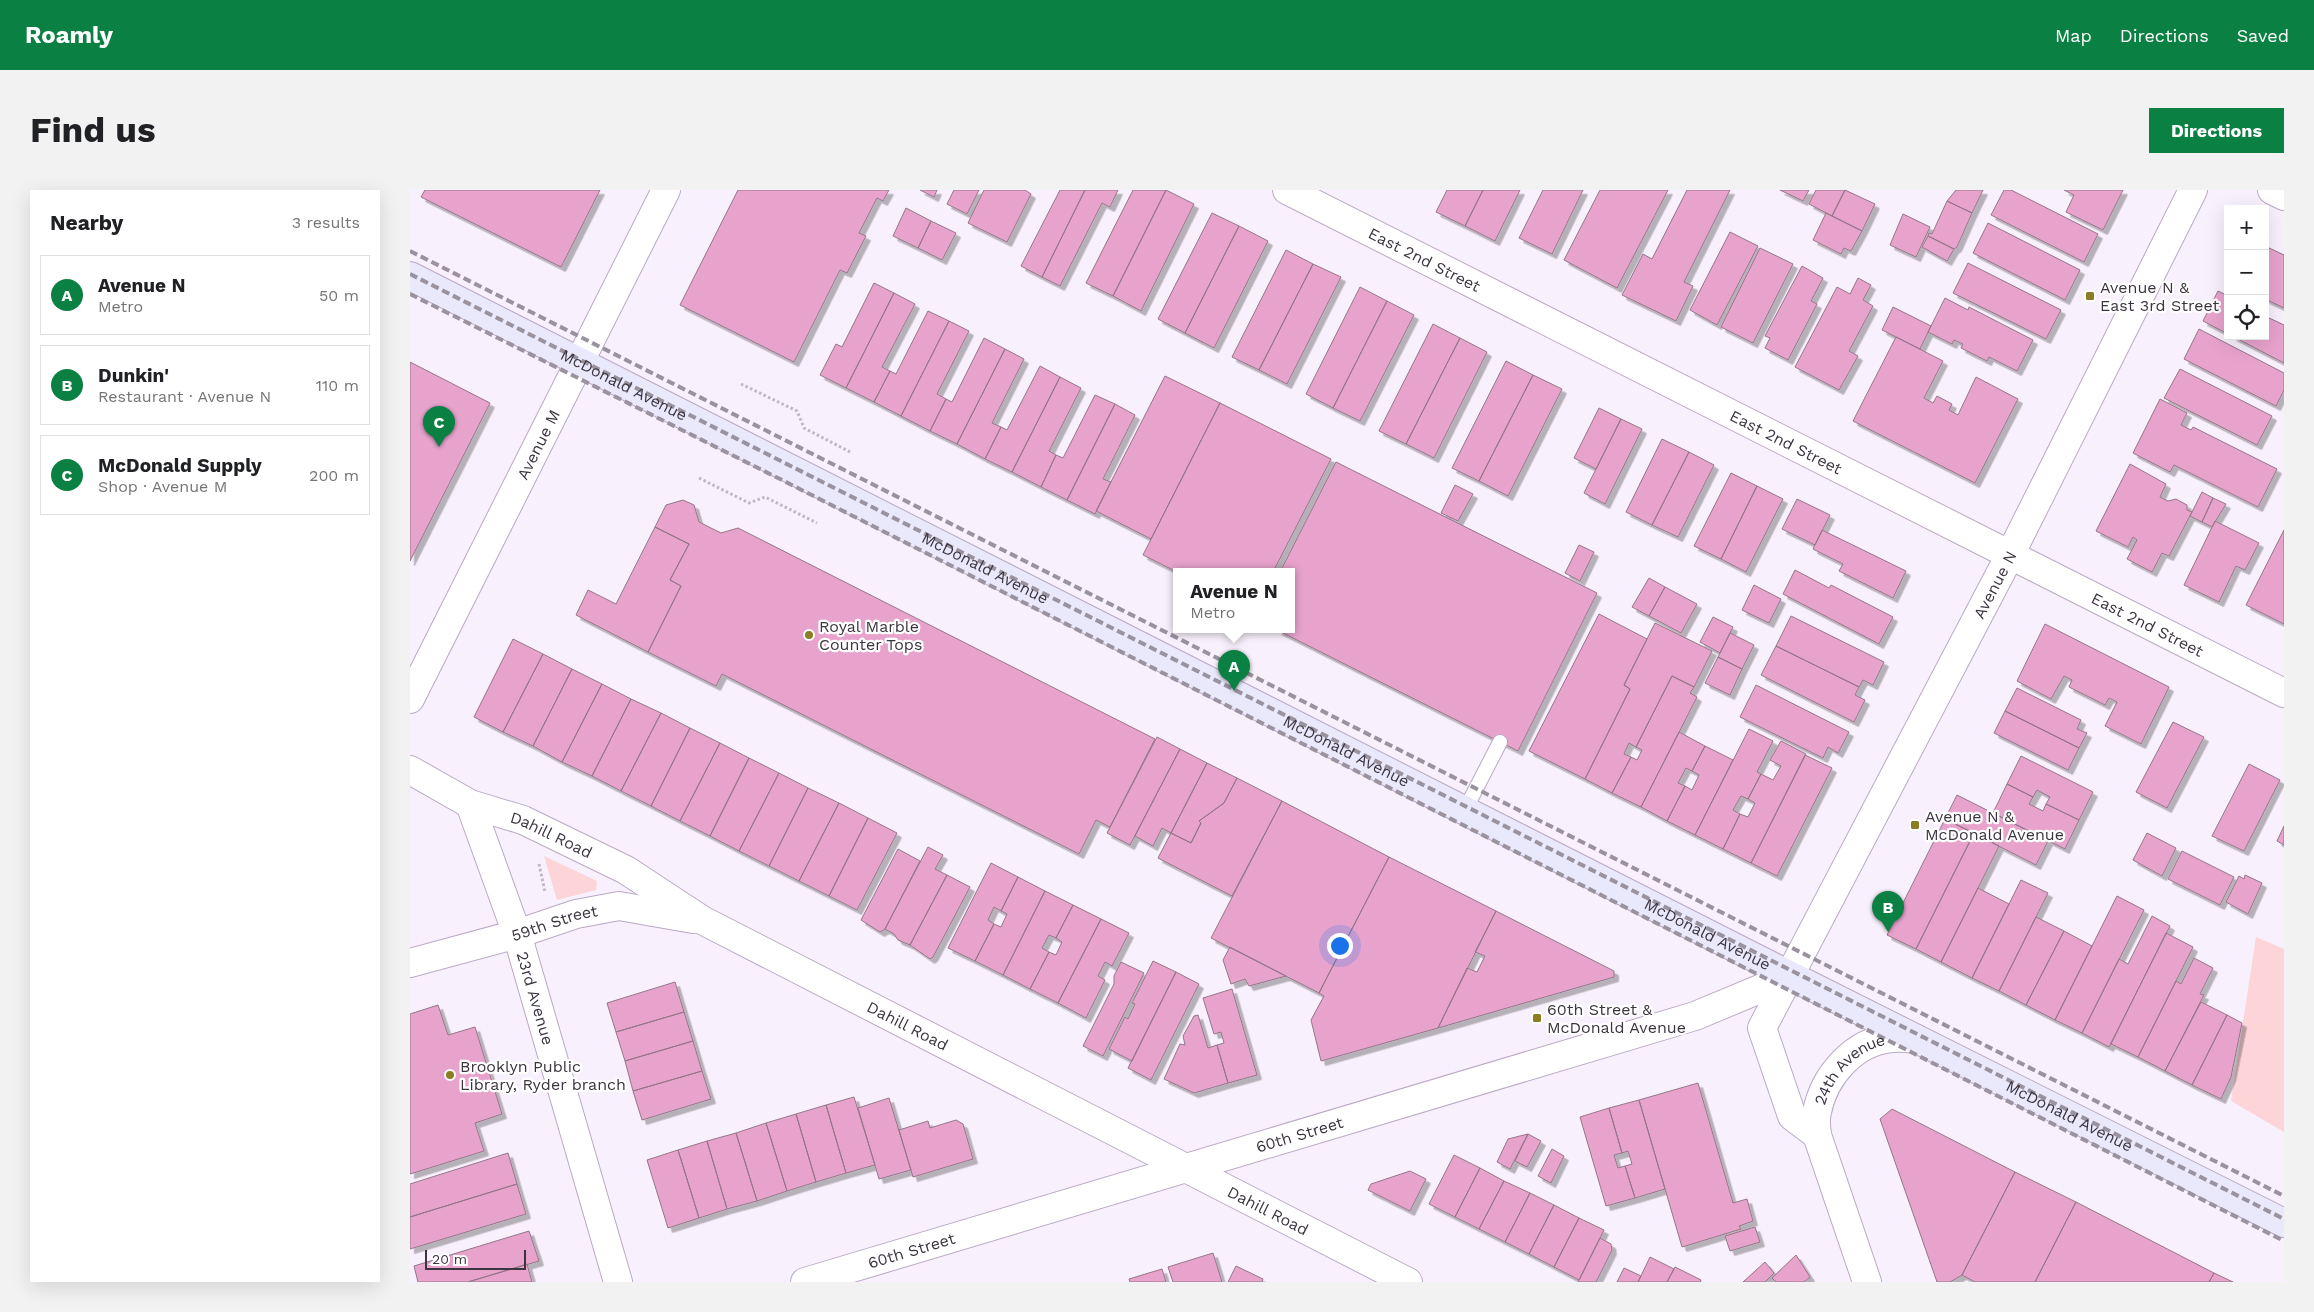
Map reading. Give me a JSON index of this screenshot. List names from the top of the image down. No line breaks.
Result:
{"streets":{"main road":["McDonald Avenue"],"street":["East 2nd Street","Avenue M","Avenue N","Dahill Road","59th Street","23rd Avenue","24th Avenue","60th Street"]},"crossings":[["East 2nd Street","Avenue N"],["McDonald Avenue","Avenue M"],["McDonald Avenue","Avenue N"],["McDonald Avenue","24th Avenue"],["McDonald Avenue","60th Street"],["Avenue N","24th Avenue"],["Avenue N","60th Street"],["Dahill Road","59th Street"],["Dahill Road","23rd Avenue"],["Dahill Road","60th Street"],["59th Street","23rd Avenue"],["24th Avenue","60th Street"]],"places":{"transit":["Avenue N & East 3rd Street","Avenue N & McDonald Avenue","60th Street & McDonald Avenue"],"other":["Royal Marble Counter Tops","Brooklyn Public Library, Ryder branch"]},"scale_bar":"20 m","page":{"header":"Roamly","nav":["Map","Directions","Saved"],"buttons":"Directions","title":"Find us","heading":["Nearby","3 results"],"map_buttons":["+","−"],"list":[{"mark":"A","name":"Avenue N","note":"Metro","value":"50 m"},{"mark":"B","name":"Dunkin'","note":"Restaurant · Avenue N","value":"110 m"},{"mark":"C","name":"McDonald Supply","note":"Shop · Avenue M","value":"200 m"}],"pins":["C","A","B"],"popup":["Avenue N","Metro"],"scale":"20 m"}}
